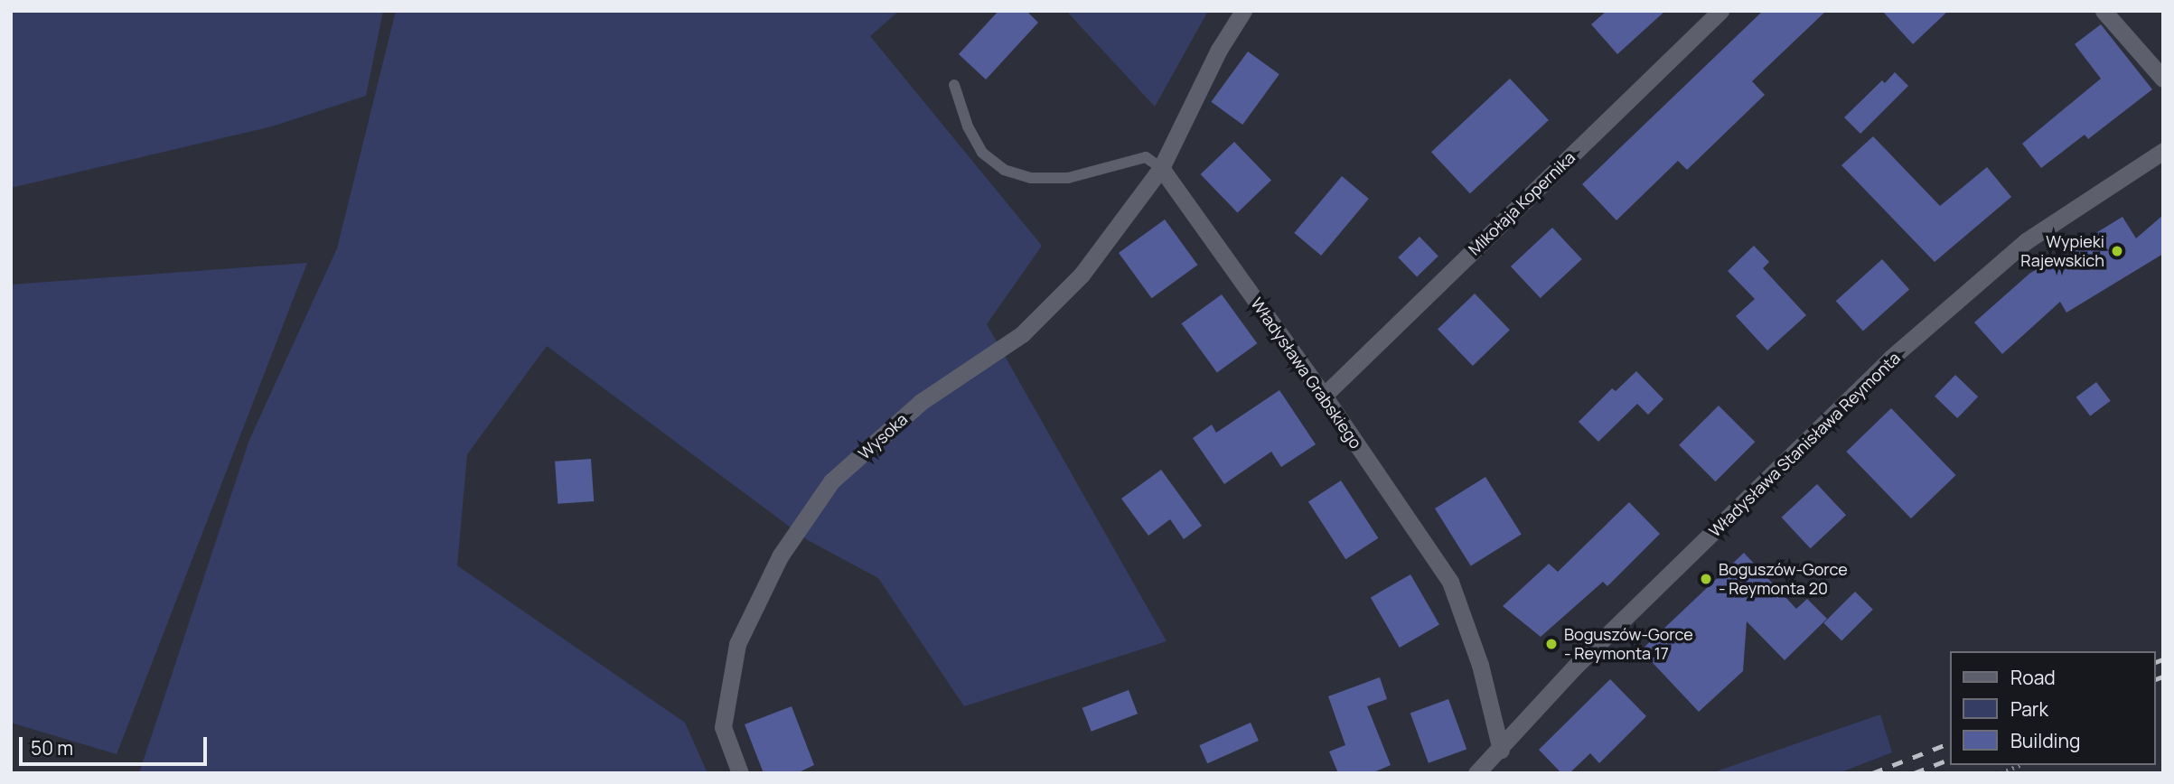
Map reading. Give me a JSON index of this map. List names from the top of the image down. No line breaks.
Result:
{"streets":{"street":["Mikołaja Kopernika","Władysława Grabskiego","Wysoka","Władysława Stanisława Reymonta"]},"crossings":[["Mikołaja Kopernika","Władysława Grabskiego"],["Władysława Grabskiego","Wysoka"],["Władysława Grabskiego","Władysława Stanisława Reymonta"]],"places":["Wypieki Rajewskich","Boguszów-Gorce - Reymonta 20","Boguszów-Gorce - Reymonta 17"],"legend":["Road","Park","Building"],"scale_bar":"50 m"}
